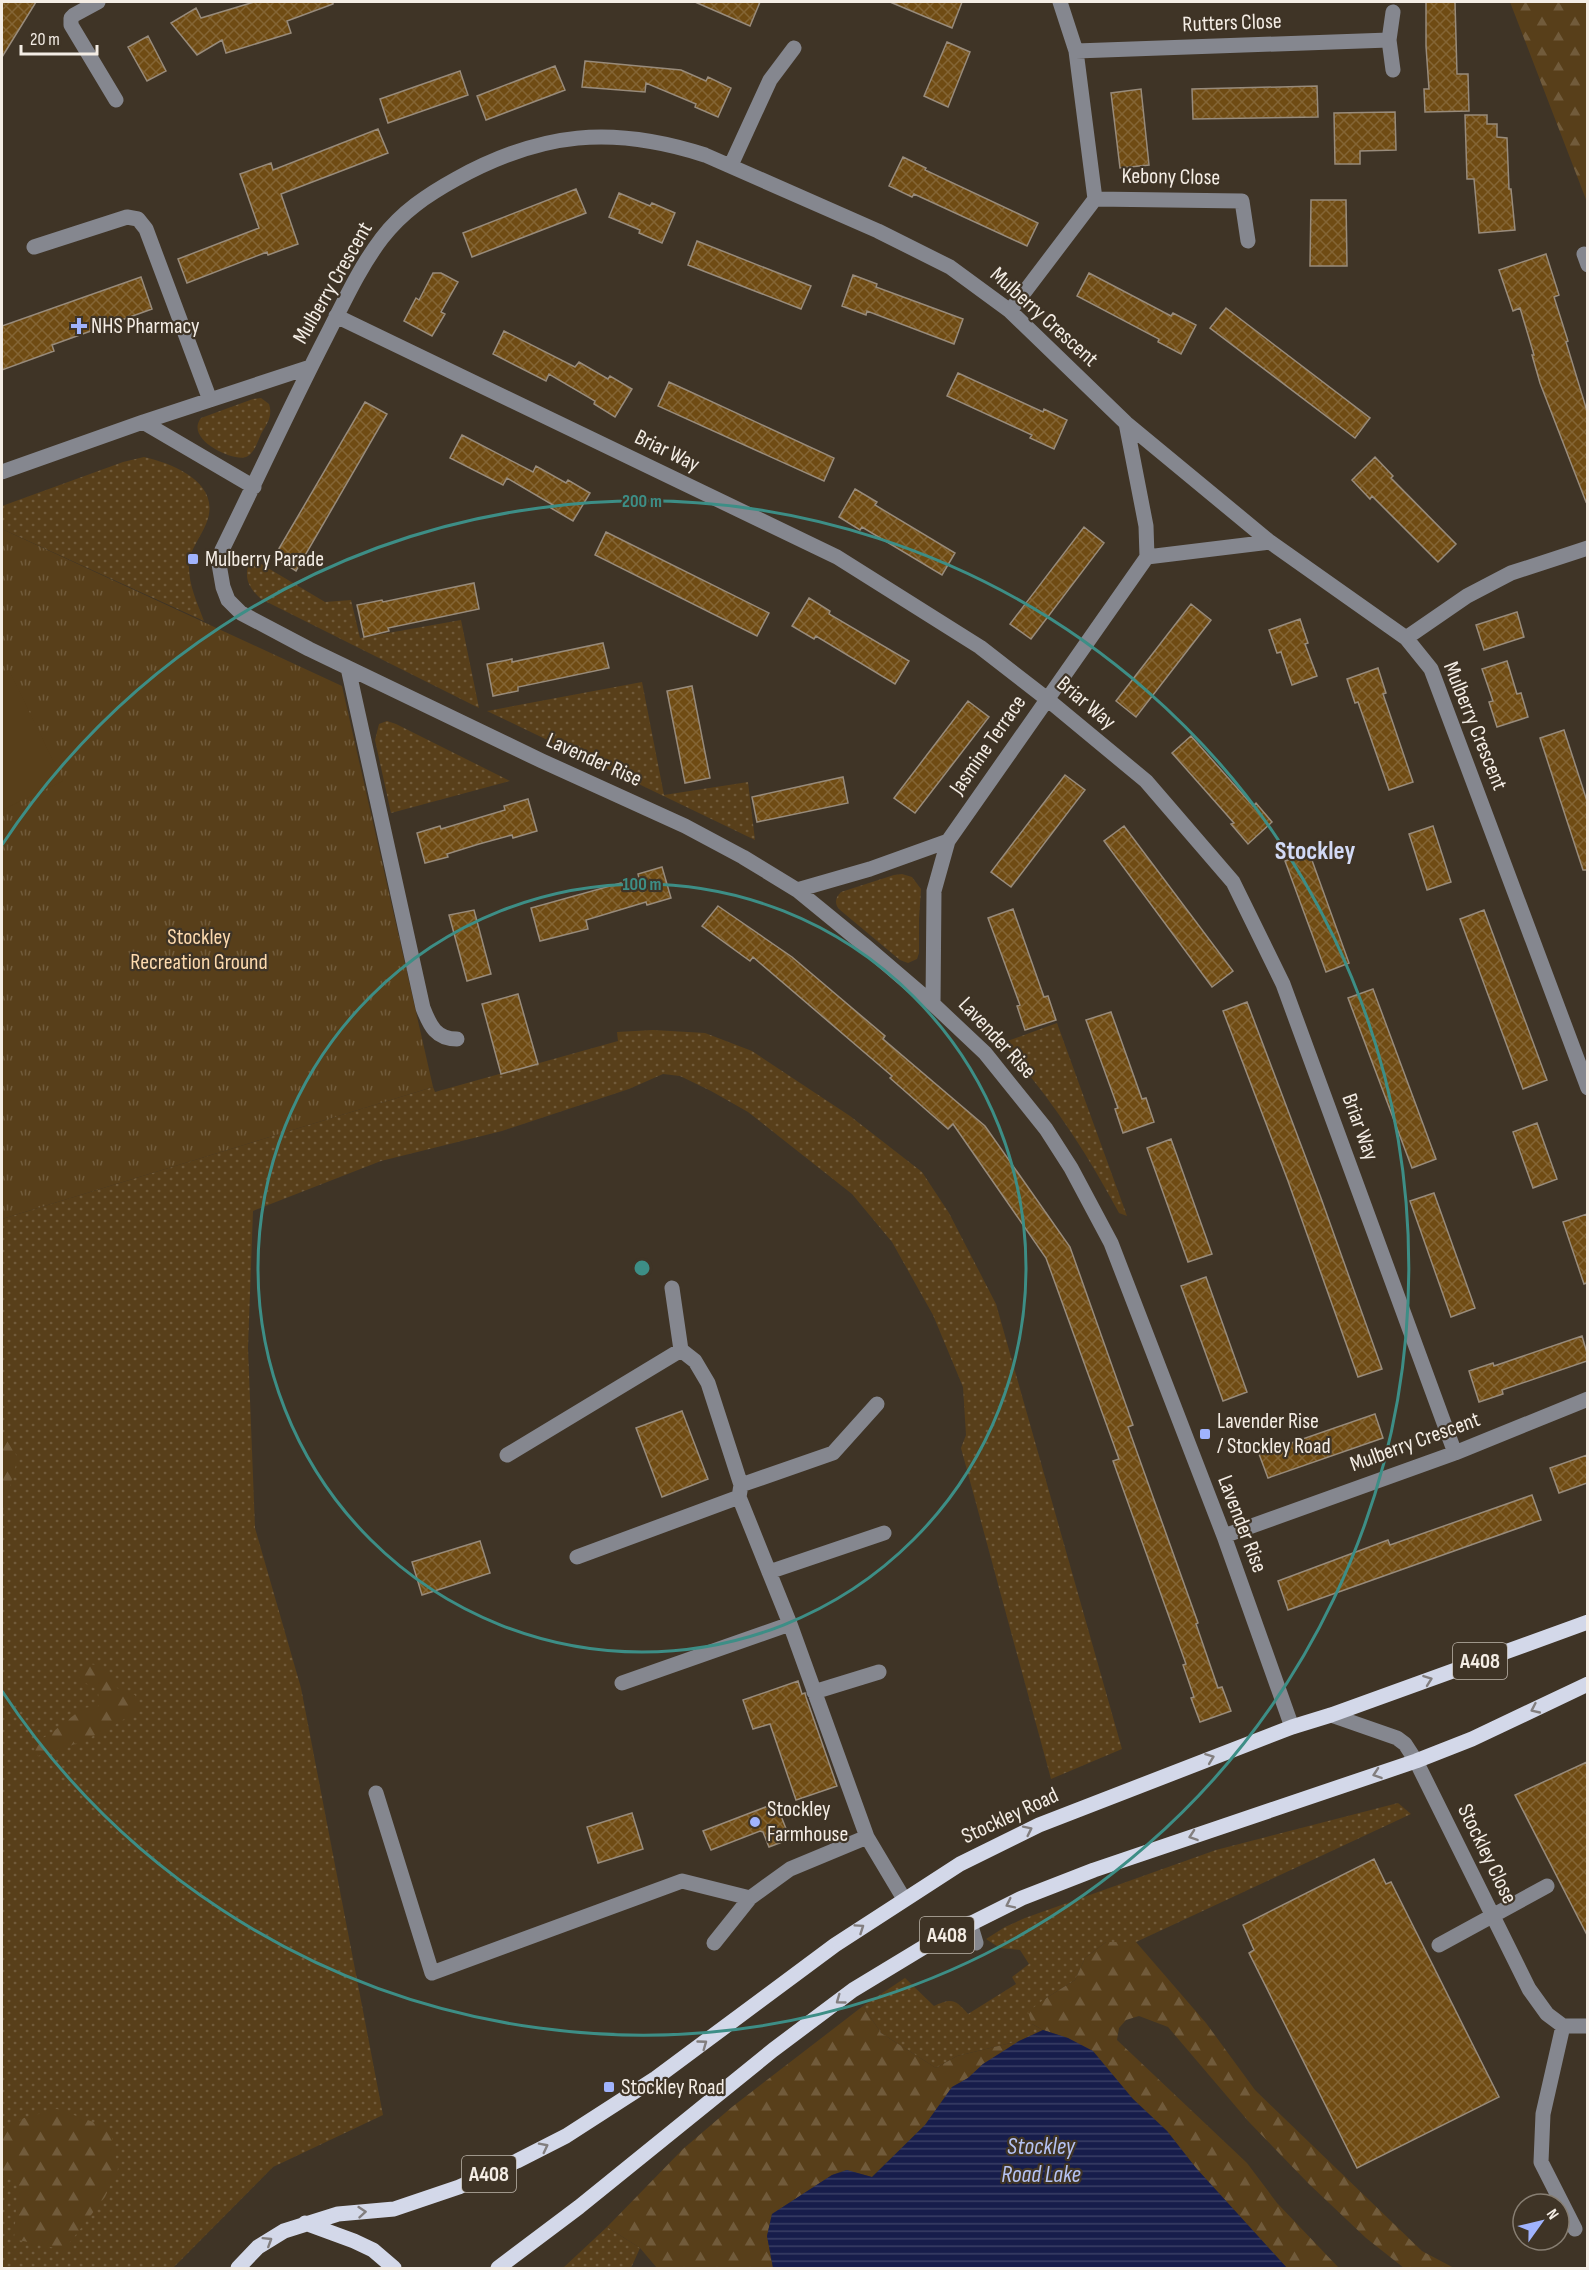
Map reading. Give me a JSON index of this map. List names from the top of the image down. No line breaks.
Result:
{"streets":{"main road":["A408","Stockley Road"],"street":["Rutters Close","Kebony Close","Mulberry Crescent","Briar Way","Jasmine Terrace","Lavender Rise","Stockley Close"]},"crossings":[["Mulberry Crescent","Briar Way"],["Mulberry Crescent","Lavender Rise"],["Briar Way","Jasmine Terrace"],["Jasmine Terrace","Lavender Rise"],["Lavender Rise","Stockley Road"],["A408","Stockley Close"],["Stockley Road","Stockley Close"]],"districts":["Stockley"],"water":["Stockley Road Lake"],"parks":["Stockley Recreation Ground"],"places":{"health":["NHS Pharmacy"],"transit":["Mulberry Parade","Lavender Rise / Stockley Road","Stockley Road"],"other":["Stockley Farmhouse"]},"scale_bar":"20 m","north":"top right","rings":["200 m","100 m"]}
